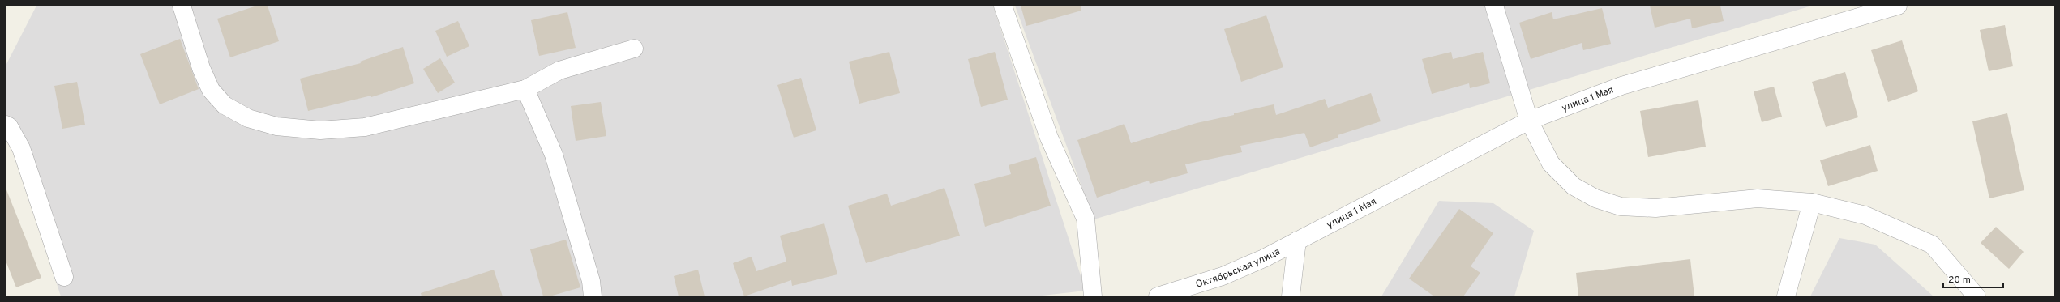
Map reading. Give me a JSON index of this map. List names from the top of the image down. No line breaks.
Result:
{"streets":{"street":["улица 1 Мая","Октябрьская улица"]},"crossings":[["улица 1 Мая","Октябрьская улица"]],"scale_bar":"20 m"}
